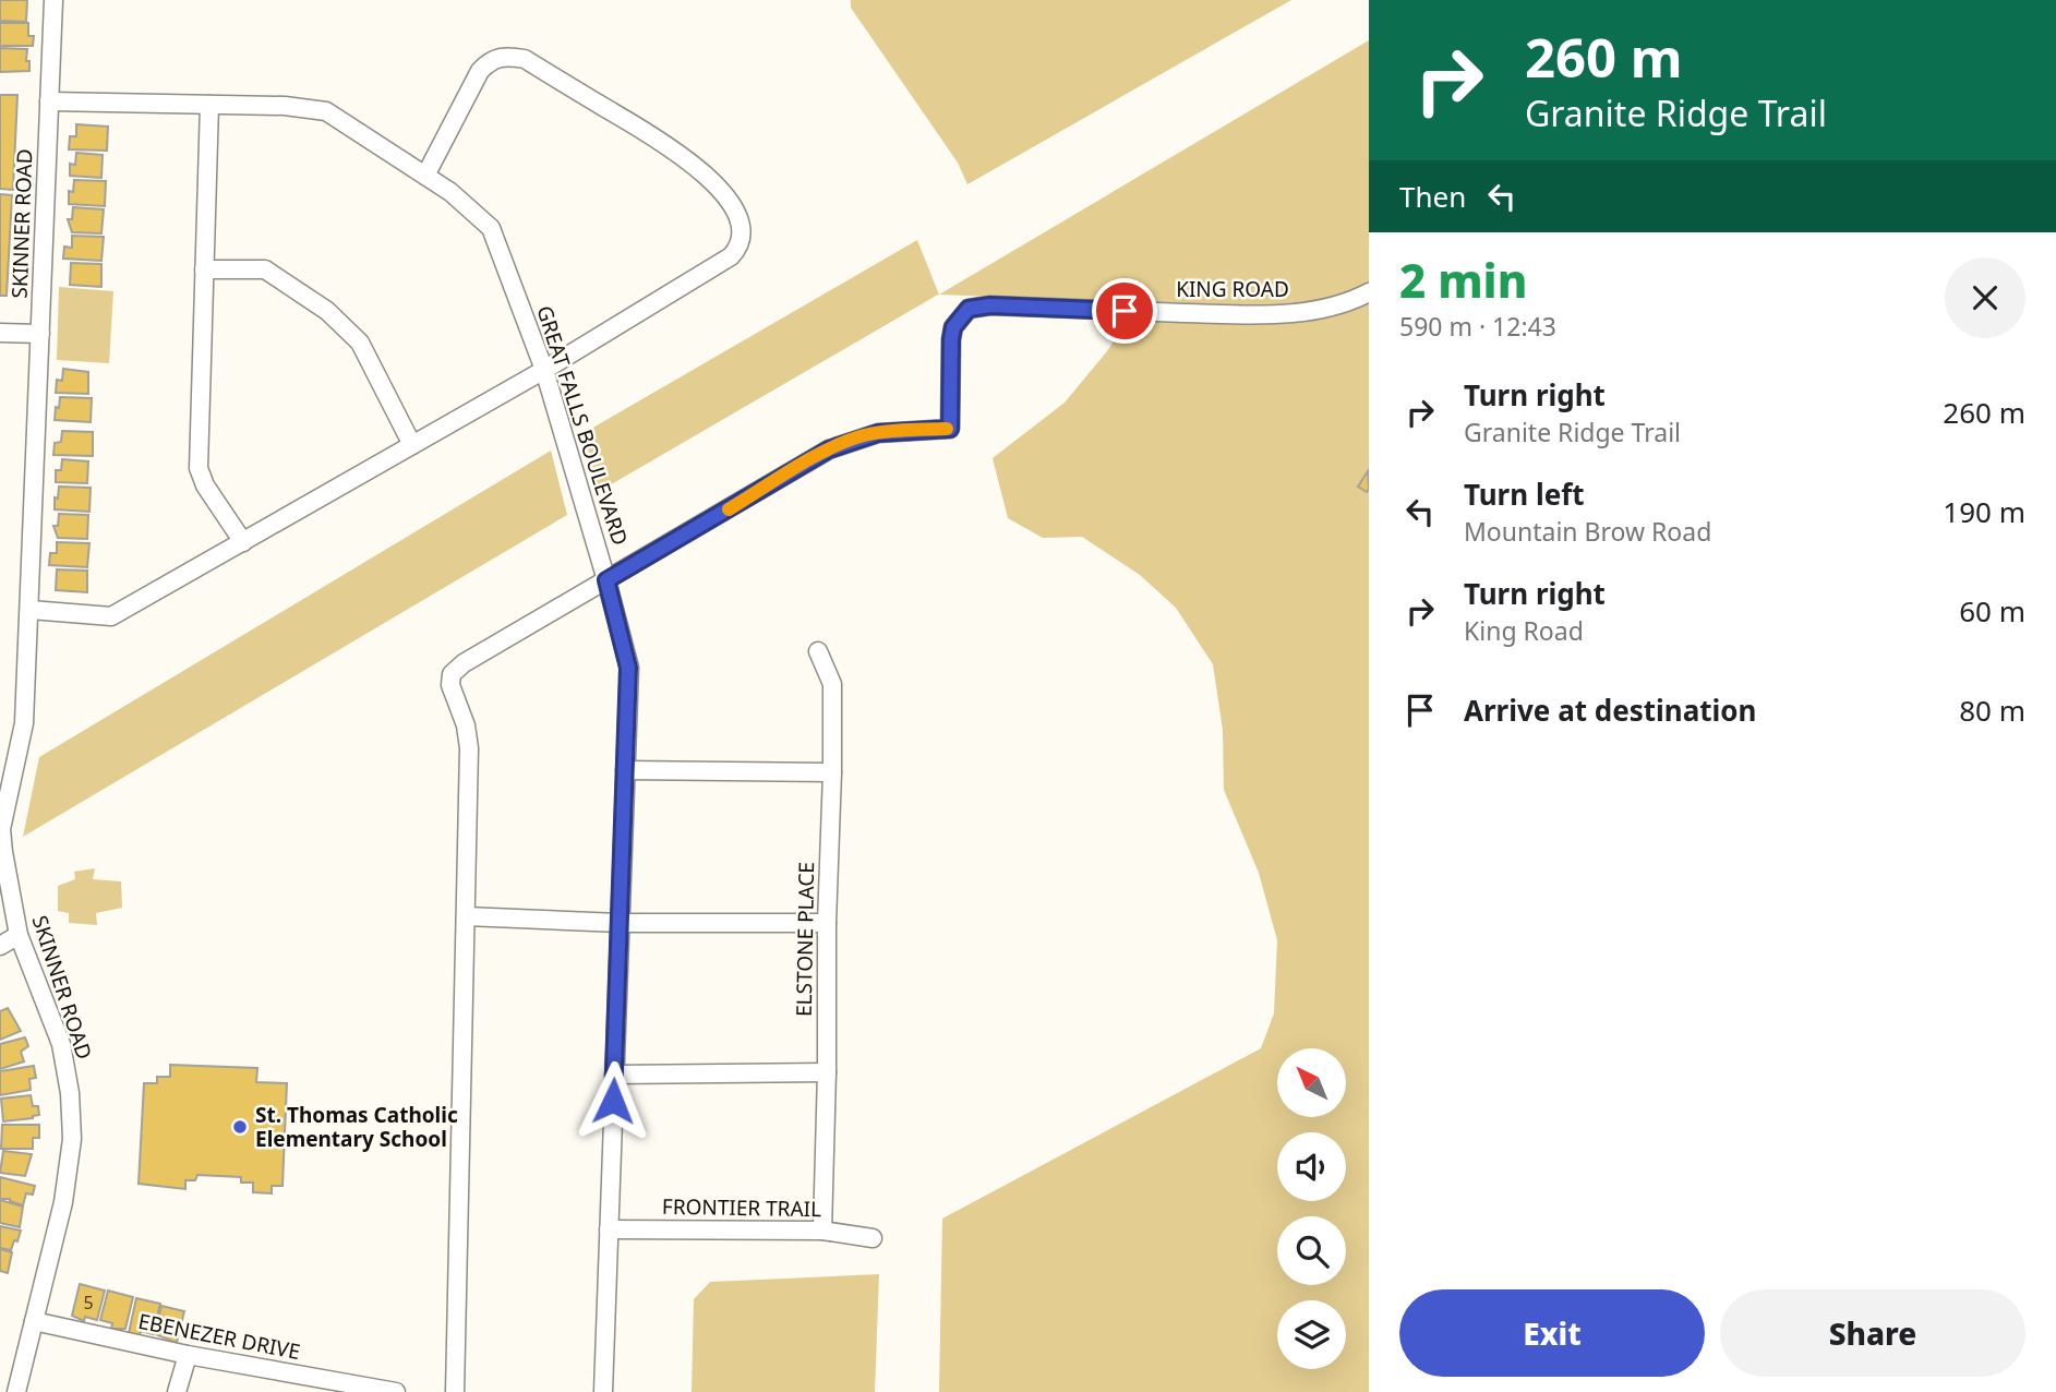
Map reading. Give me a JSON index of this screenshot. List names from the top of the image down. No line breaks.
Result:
{"streets":{"street":["SKINNER ROAD","KING ROAD","GREAT FALLS BOULEVARD","ELSTONE PLACE","FRONTIER TRAIL","EBENEZER DRIVE"]},"crossings":[["SKINNER ROAD","GREAT FALLS BOULEVARD"],["SKINNER ROAD","EBENEZER DRIVE"],["KING ROAD","GREAT FALLS BOULEVARD"],["GREAT FALLS BOULEVARD","FRONTIER TRAIL"],["ELSTONE PLACE","FRONTIER TRAIL"]],"places":["St. Thomas Catholic Elementary School"],"house_numbers":["5"],"north":"top left","page":{"turn":["260 m","Granite Ridge Trail"],"then":"Then","heading":["2 min","590 m · 12:43"],"list":[{"name":"Turn right","note":"Granite Ridge Trail","value":"260 m"},{"name":"Turn left","note":"Mountain Brow Road","value":"190 m"},{"name":"Turn right","note":"King Road","value":"60 m"},{"name":"Arrive at destination","value":"80 m"}],"buttons":["Exit","Share"]}}
